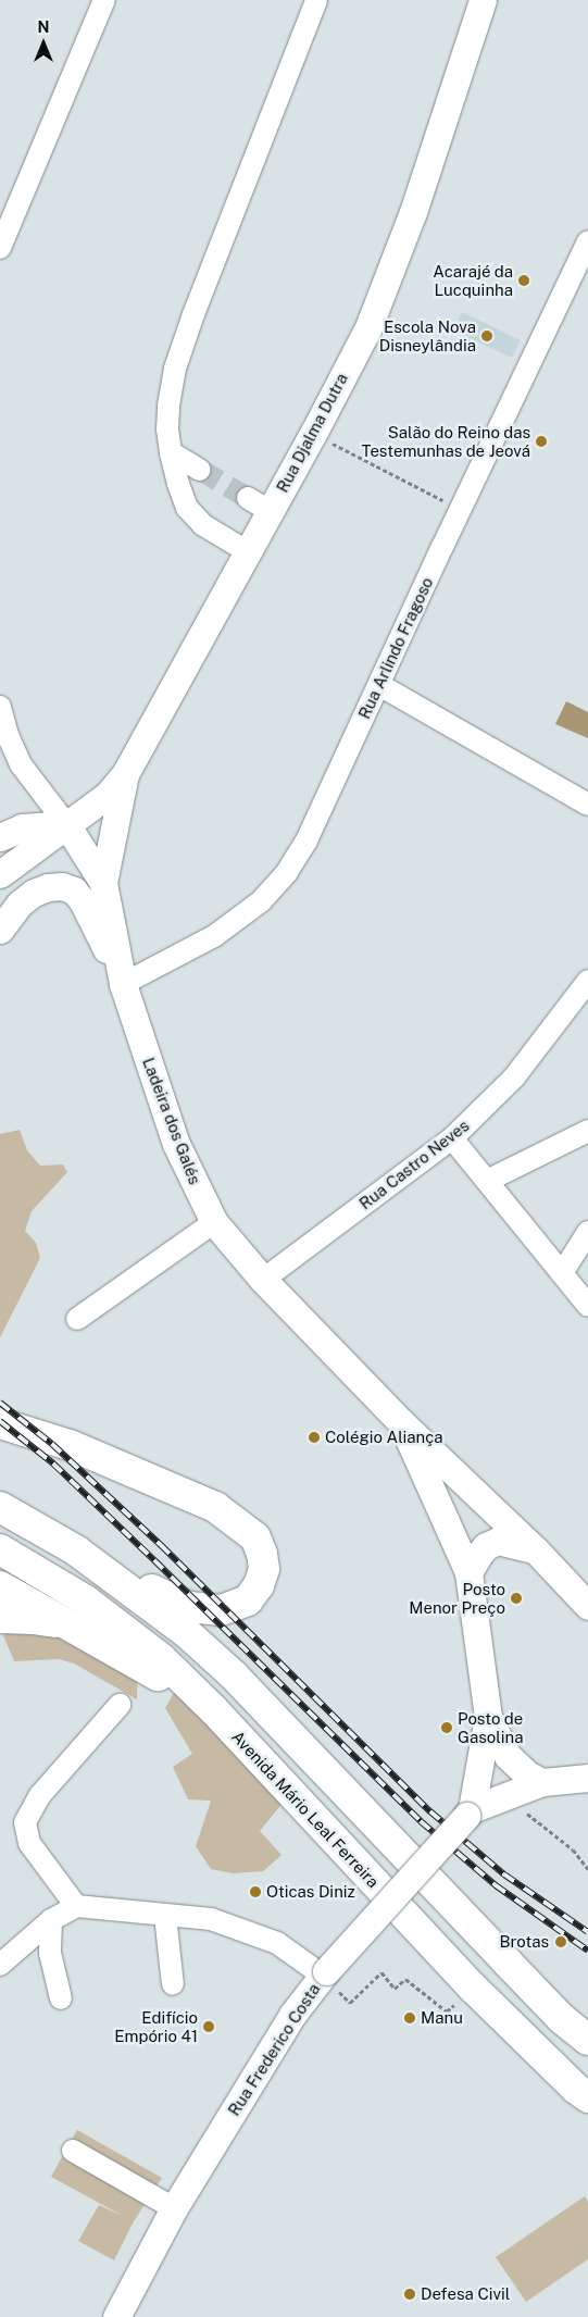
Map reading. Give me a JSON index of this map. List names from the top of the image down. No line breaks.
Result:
{"streets":{"highway":["Avenida Mário Leal Ferreira"],"main road":["Rua Djalma Dutra","Ladeira dos Galés","Rua Frederico Costa"],"street":["Rua Arlindo Fragoso","Rua Castro Neves"]},"crossings":[["Rua Djalma Dutra","Ladeira dos Galés"],["Rua Arlindo Fragoso","Ladeira dos Galés"],["Ladeira dos Galés","Rua Castro Neves"]],"places":["Acarajé da Lucquinha","Escola Nova Disneylândia","Salão do Reino das Testemunhas de Jeová","Colégio Aliança","Posto Menor Preço","Posto de Gasolina","Oticas Diniz","Brotas","Manu","Edifício Empório 41","Defesa Civil"],"north":"top"}
